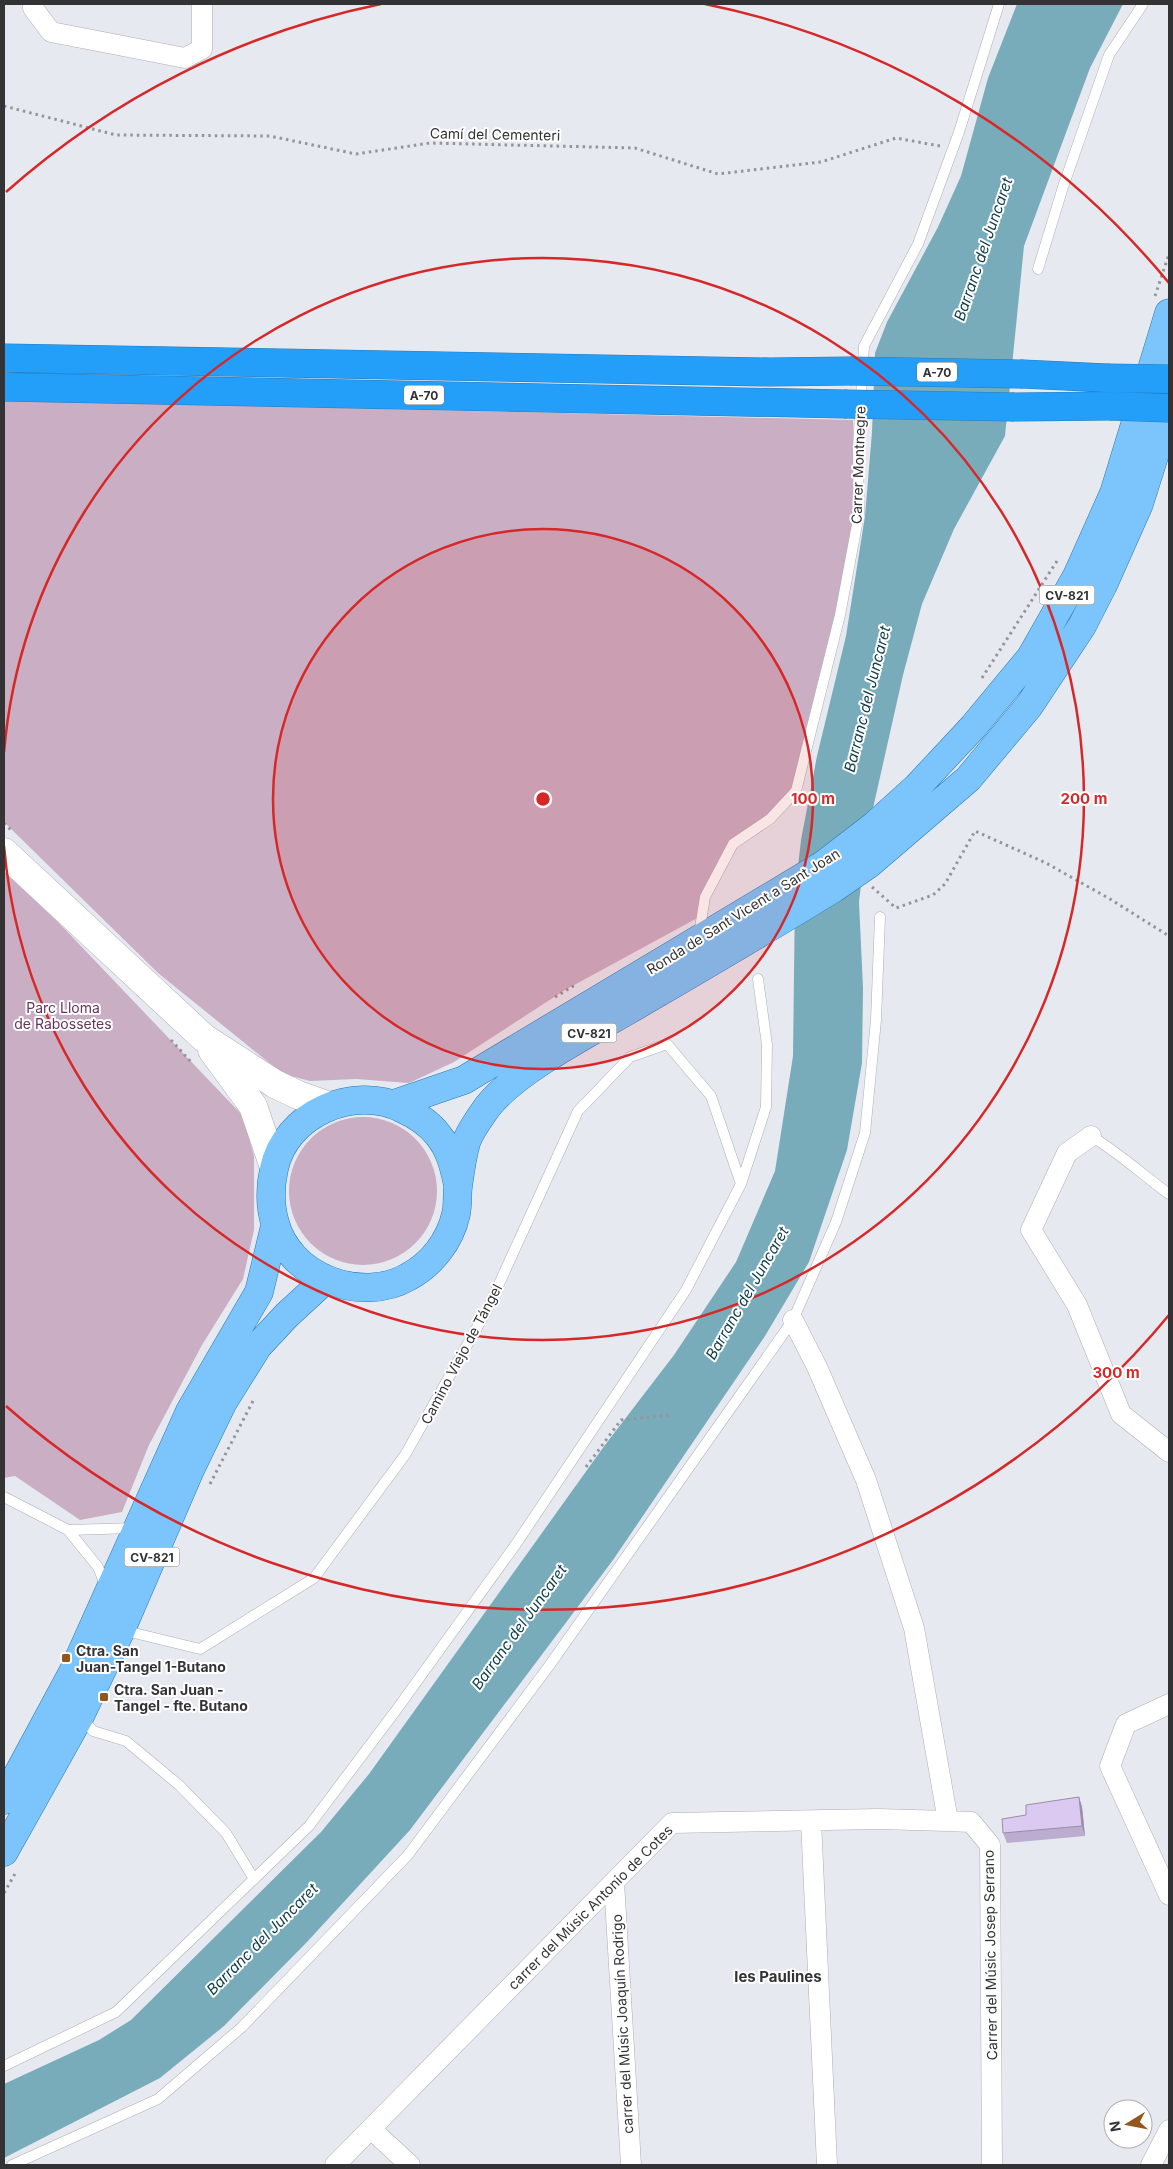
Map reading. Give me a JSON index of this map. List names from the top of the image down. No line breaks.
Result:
{"streets":{"highway":["A-70"],"main road":["CV-821","Ronda de Sant Vicent a Sant Joan"],"street":["carrer del Músic Antonio de Cotes","Carrer del Músic Josep Serrano","carrer del Músic Joaquín Rodrigo"],"lane":["Carrer Montnegre","Camino Viejo de Tángel"],"path":["Camí del Cementeri"]},"crossings":[["Camí del Cementeri","Carrer Montnegre"],["A-70","Ronda de Sant Vicent a Sant Joan"],["Carrer Montnegre","Ronda de Sant Vicent a Sant Joan"],["CV-821","Ronda de Sant Vicent a Sant Joan"],["CV-821","Camino Viejo de Tángel"],["carrer del Músic Antonio de Cotes","Carrer del Músic Josep Serrano"],["carrer del Músic Antonio de Cotes","carrer del Músic Joaquín Rodrigo"]],"districts":["les Paulines"],"water":["Barranc del Juncaret"],"parks":["Parc Lloma de Rabossetes"],"places":{"transit":["Ctra. San Juan-Tangel 1-Butano","Ctra. San Juan - Tangel - fte. Butano"]},"north":"left","rings":["100 m","200 m","300 m"]}
